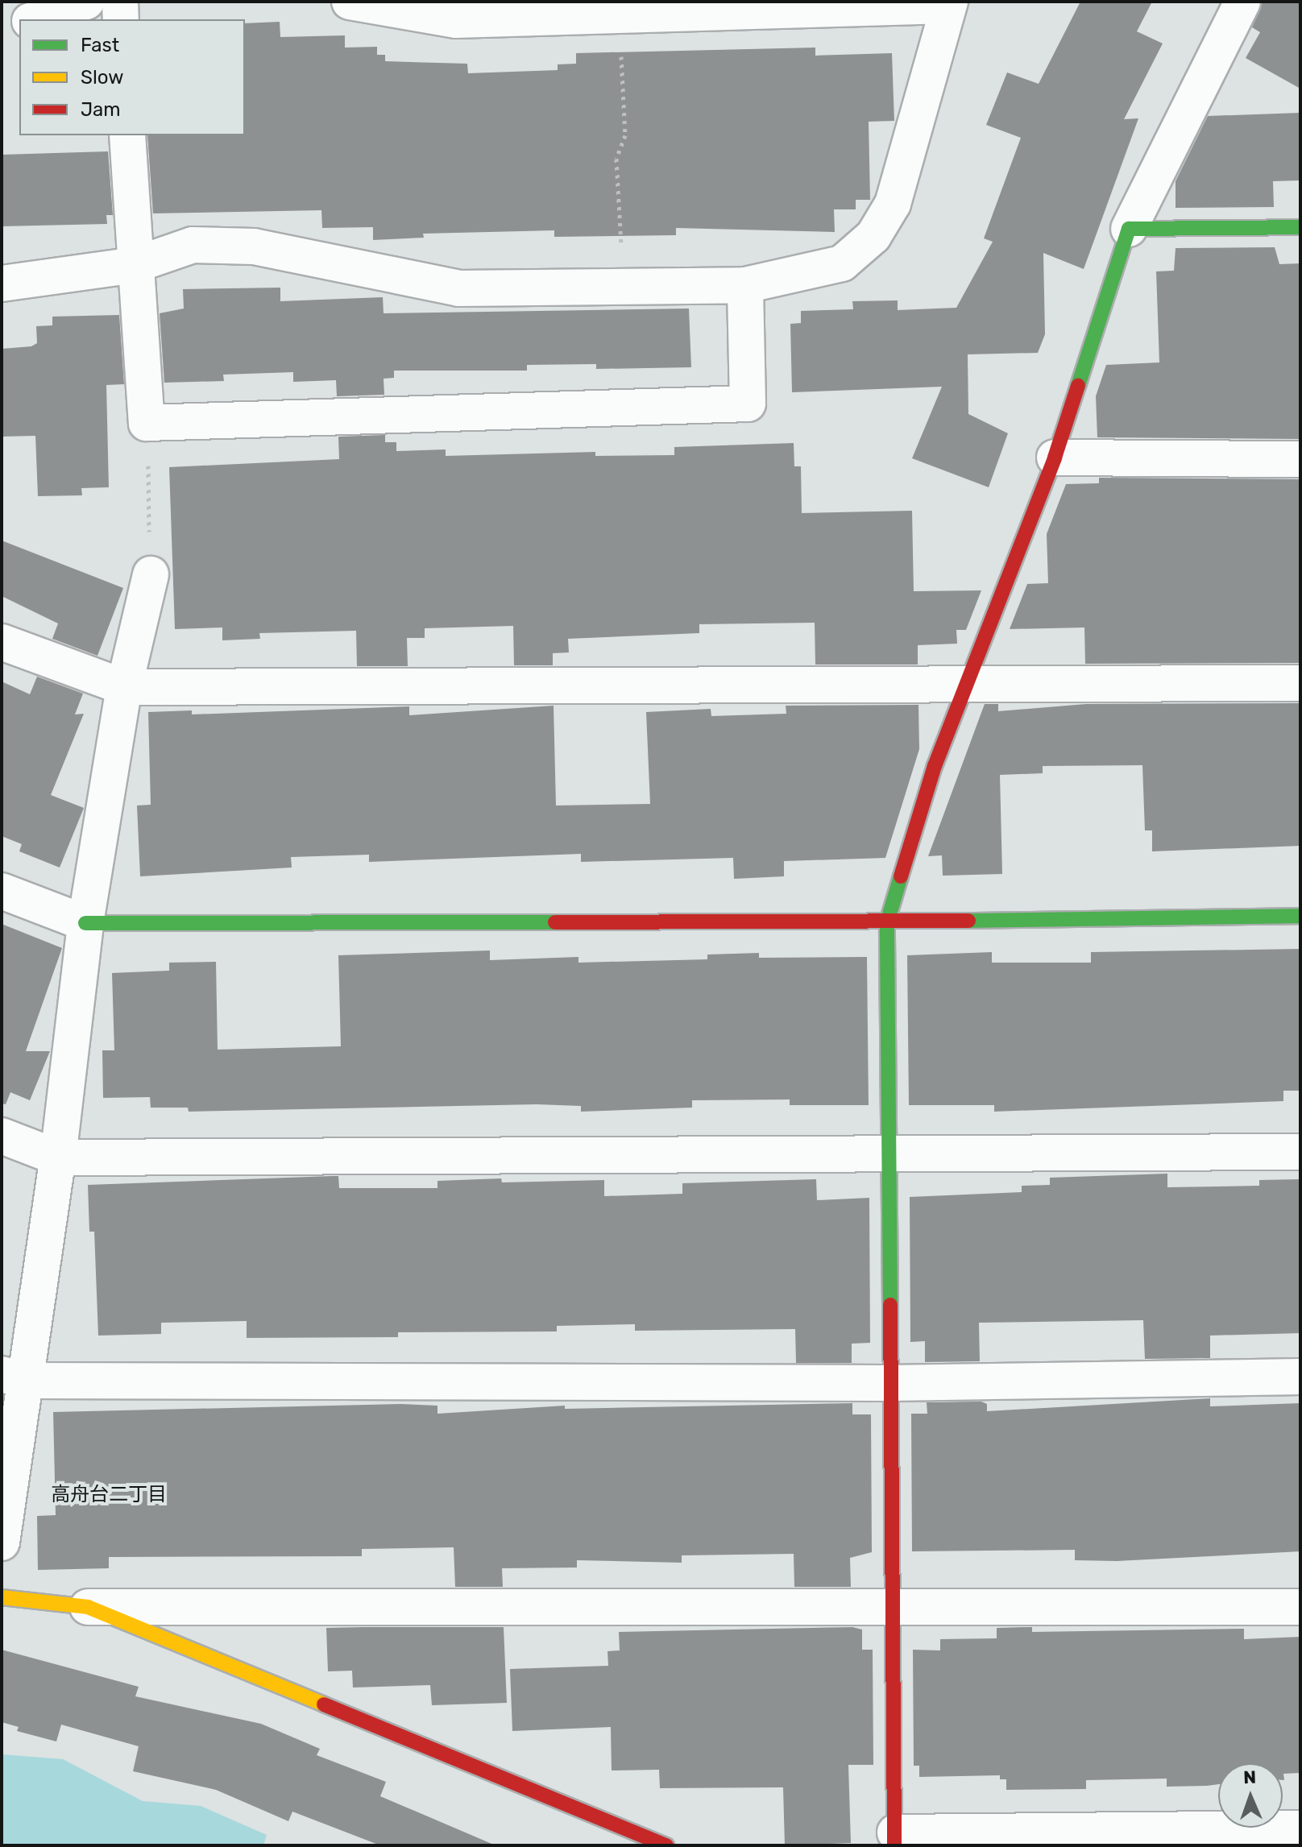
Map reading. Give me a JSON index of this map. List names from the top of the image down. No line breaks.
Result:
{"districts":["高舟台二丁目"],"legend":["Fast","Slow","Jam"],"north":"top"}
